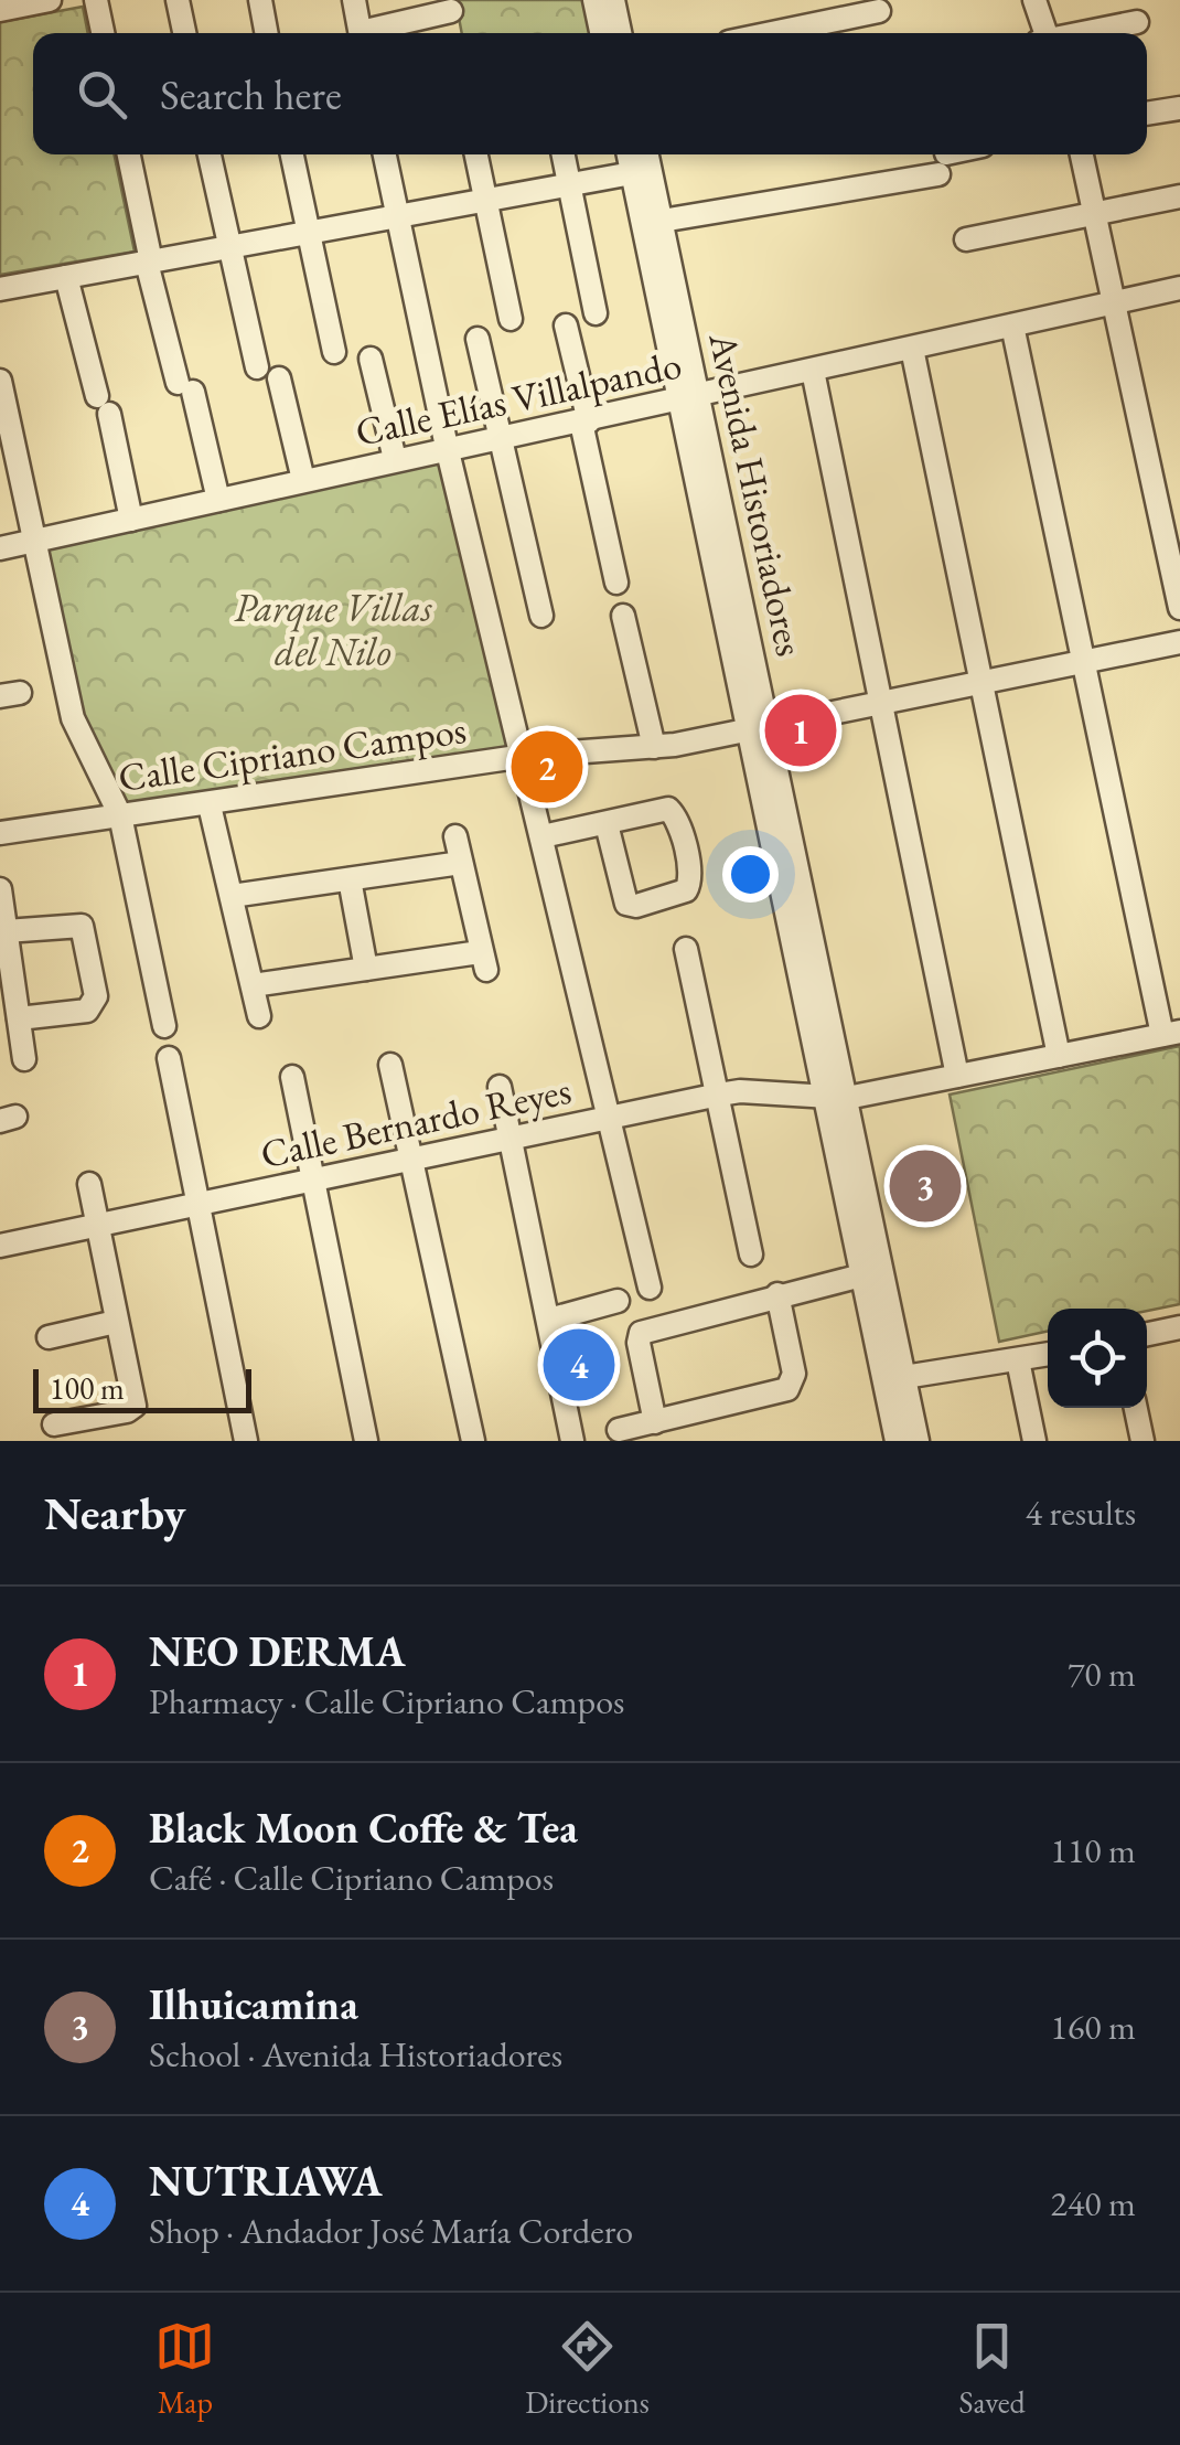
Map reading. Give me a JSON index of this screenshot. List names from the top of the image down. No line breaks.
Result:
{"streets":{"street":["Calle Elías Villalpando","Avenida Historiadores","Calle Cipriano Campos","Calle Bernardo Reyes"]},"crossings":[["Calle Elías Villalpando","Avenida Historiadores"],["Avenida Historiadores","Calle Cipriano Campos"],["Avenida Historiadores","Calle Bernardo Reyes"]],"parks":["Parque Villas del Nilo"],"scale_bar":"100 m","page":{"search":"Search here","pins":["1","2","3","4"],"scale":"100 m","heading":["Nearby","4 results"],"list":[{"mark":"1","name":"NEO DERMA","note":"Pharmacy · Calle Cipriano Campos","value":"70 m"},{"mark":"2","name":"Black Moon Coffe & Tea","note":"Café · Calle Cipriano Campos","value":"110 m"},{"mark":"3","name":"Ilhuicamina","note":"School · Avenida Historiadores","value":"160 m"},{"mark":"4","name":"NUTRIAWA","note":"Shop · Andador José María Cordero","value":"240 m"}],"nav":["Map","Directions","Saved"]}}
